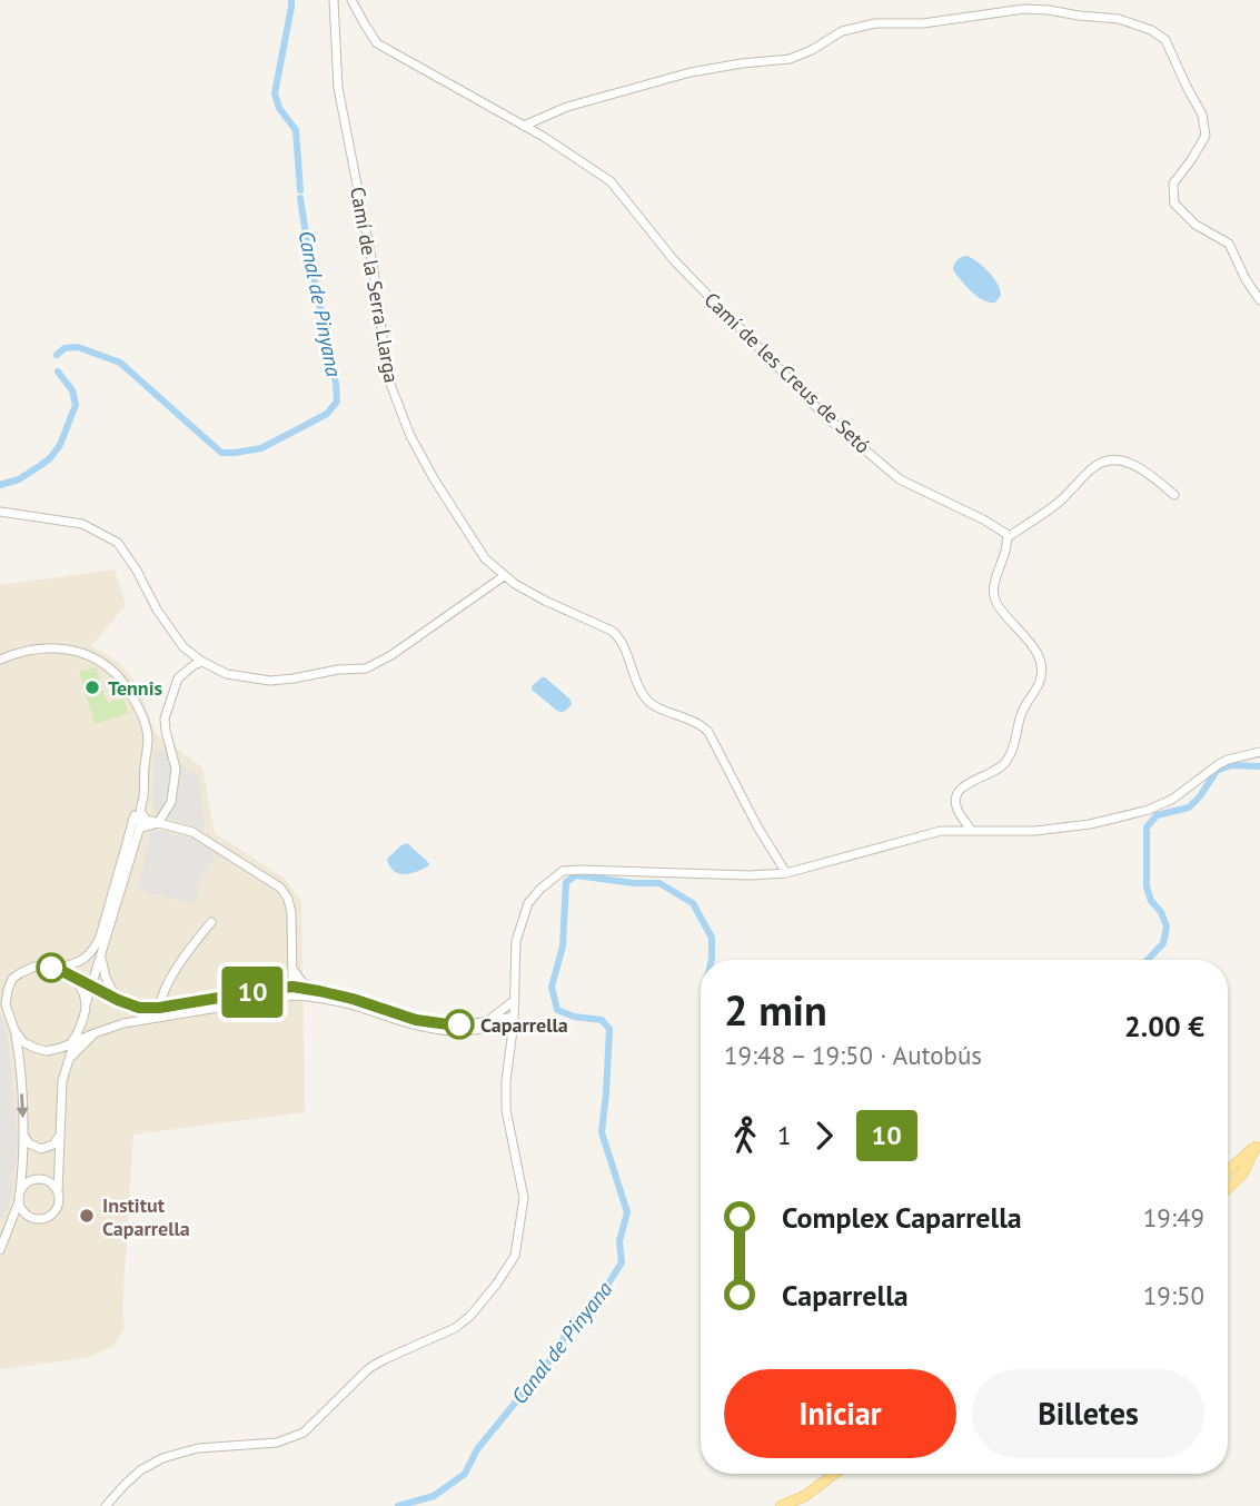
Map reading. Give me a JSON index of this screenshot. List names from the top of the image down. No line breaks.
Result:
{"streets":{"street":["Camí de la Serra Llarga","Camí de les Creus de Setó"]},"water":["Canal de Pinyana"],"places":["Tennis","Caparrella","Institut Caparrella"],"lines":["bus line 10"],"page":{"on_map":"10","heading":["2 min","19:48 – 19:50 · Autobús","2.00 €"],"legs":["1","10"],"list":[{"name":"Complex Caparrella","value":"19:49"},{"name":"Caparrella","value":"19:50"}],"buttons":["Iniciar","Billetes"]}}
